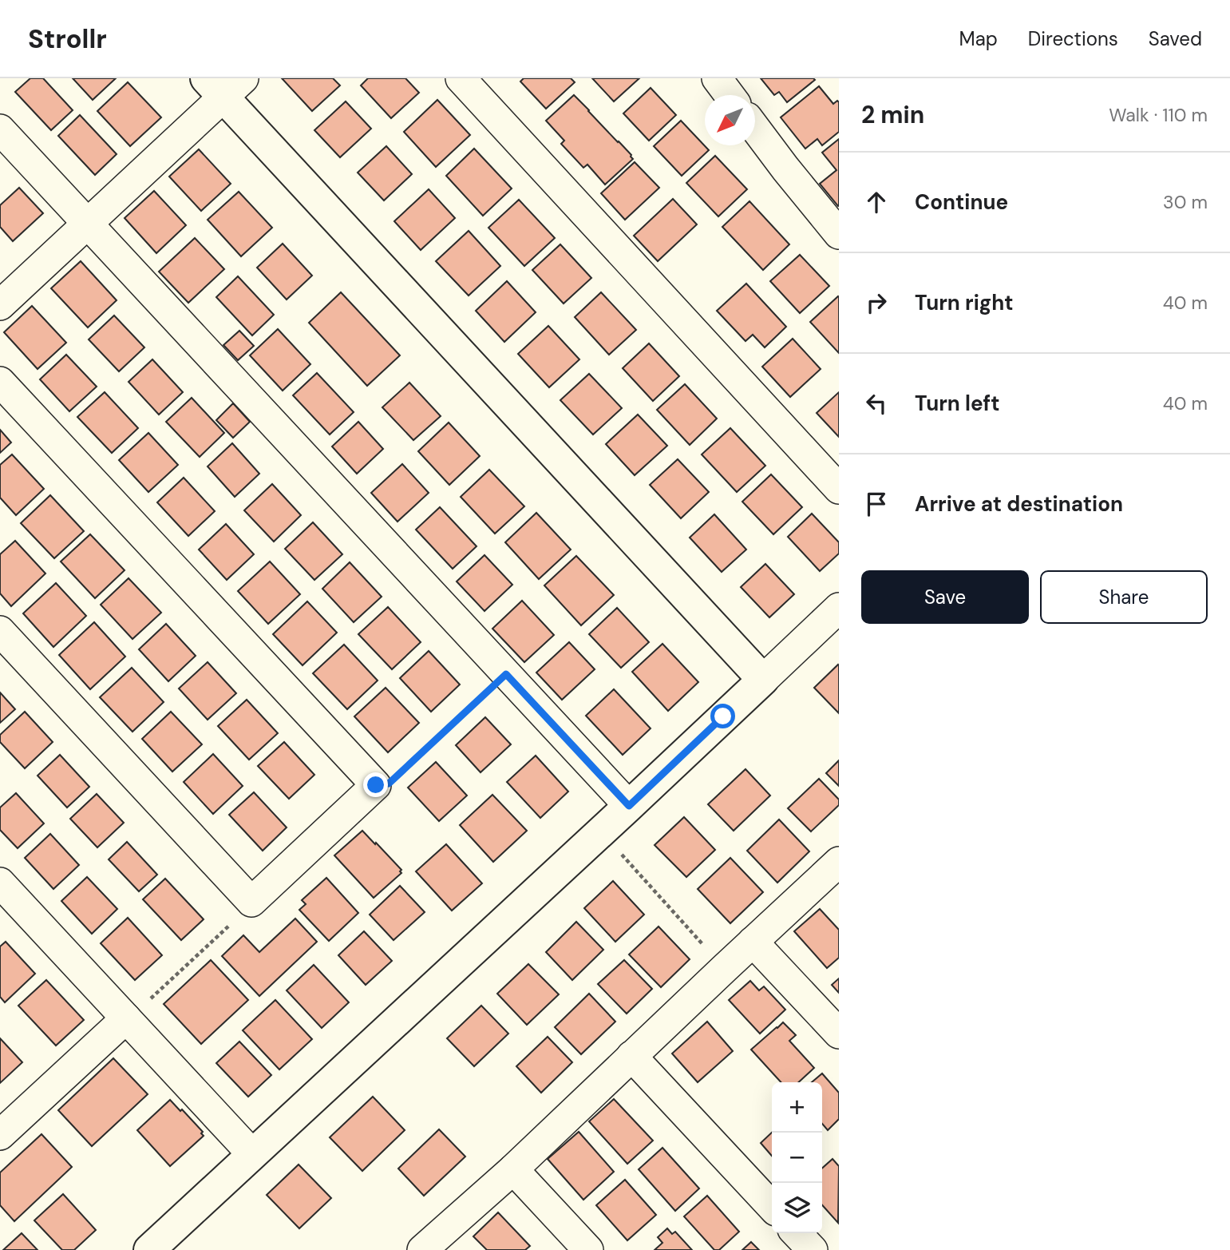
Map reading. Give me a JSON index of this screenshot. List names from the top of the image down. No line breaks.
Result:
{"north":"bottom left","page":{"header":"Strollr","nav":["Map","Directions","Saved"],"heading":["2 min","Walk · 110 m"],"list":[["Continue","30 m"],["Turn right","40 m"],["Turn left","40 m"],"Arrive at destination"],"buttons":["Save","Share"],"map_buttons":["+","−"]}}
